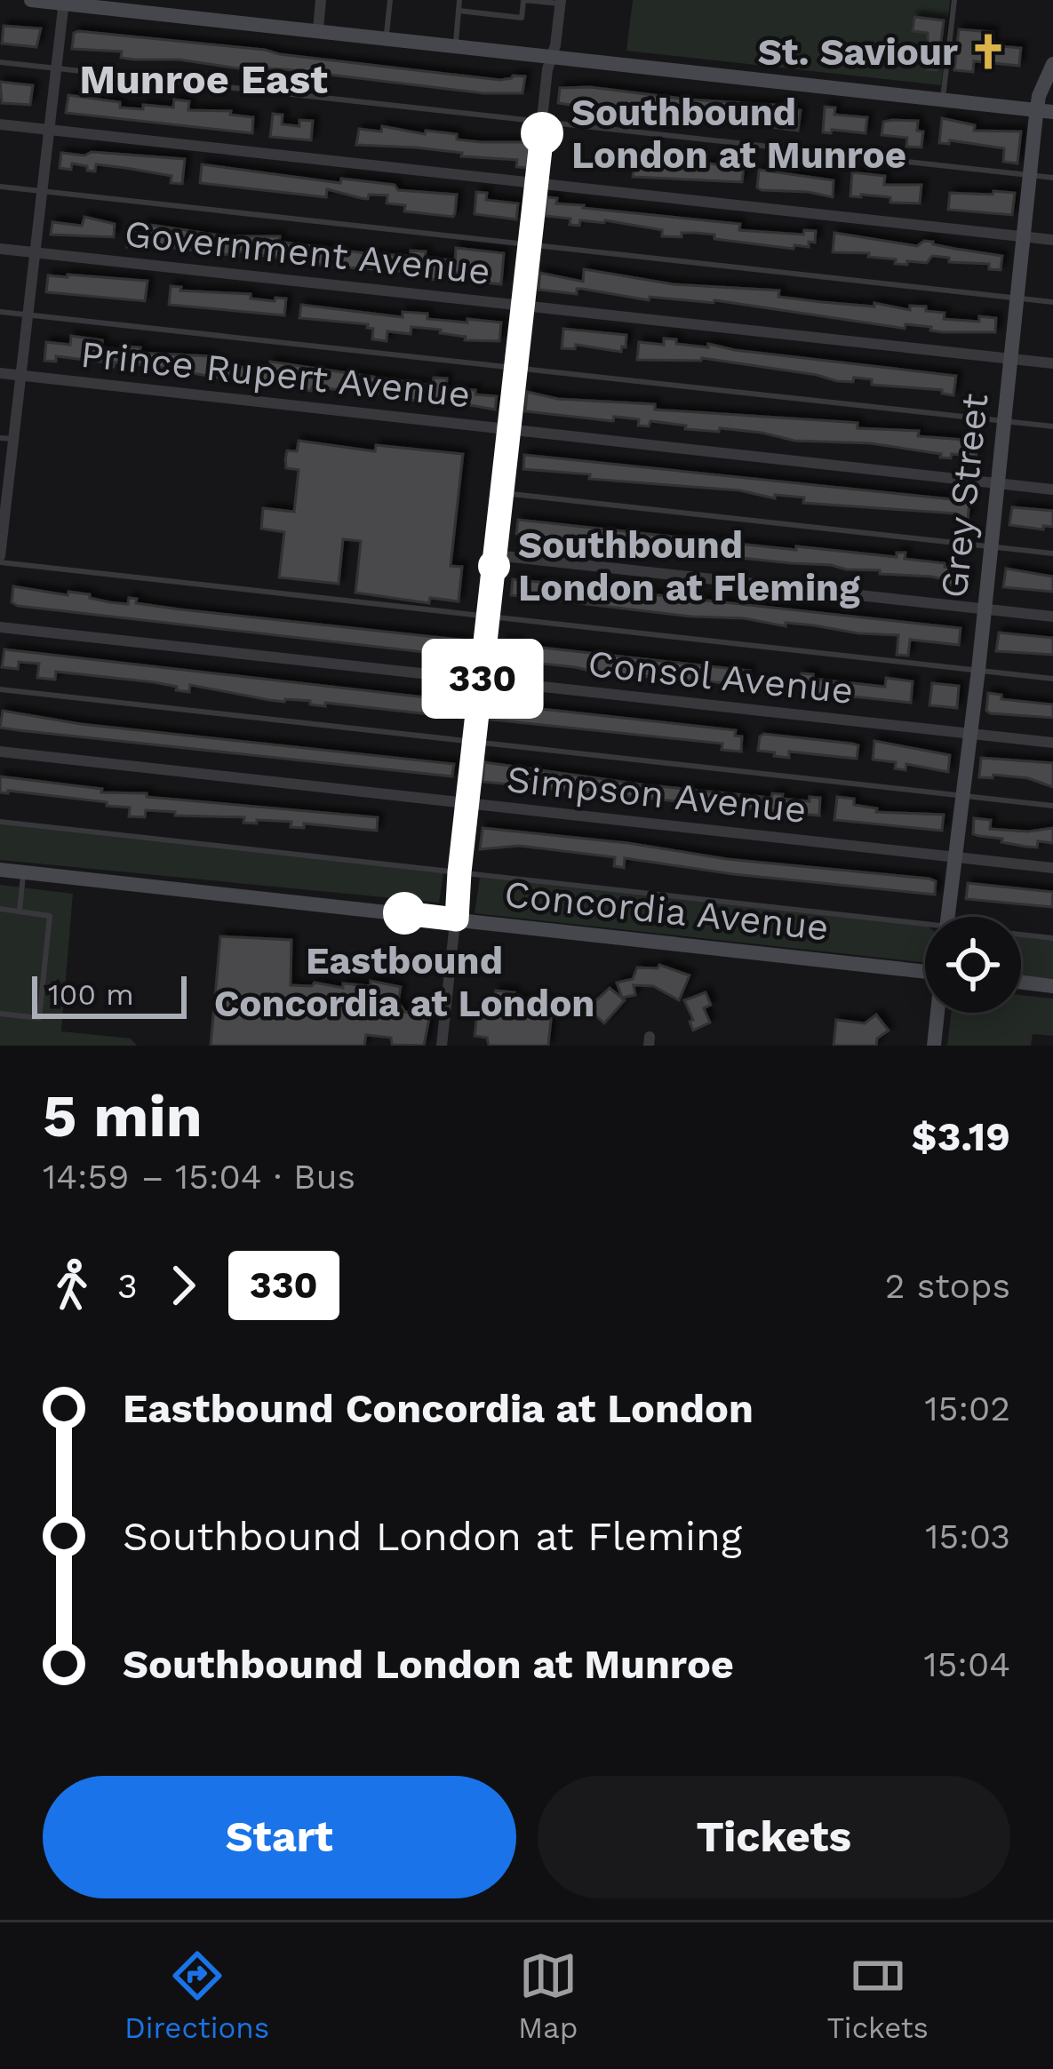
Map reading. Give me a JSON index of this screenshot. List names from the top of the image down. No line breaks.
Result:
{"streets":{"street":["Government Avenue","Prince Rupert Avenue","Grey Street","Consol Avenue","Simpson Avenue","Concordia Avenue"]},"crossings":[["Government Avenue","Grey Street"],["Prince Rupert Avenue","Grey Street"],["Grey Street","Consol Avenue"],["Grey Street","Simpson Avenue"]],"districts":["Munroe East"],"places":{"church":["St. Saviour"],"other":["Southbound London at Munroe","Southbound London at Fleming","Eastbound Concordia at London"]},"lines":["bus line 330"],"scale_bar":"100 m","page":{"on_map":"330","scale":"100 m","heading":["5 min","14:59 – 15:04 · Bus","$3.19"],"legs":["3","330","2 stops"],"list":[{"name":"Eastbound Concordia at London","value":"15:02"},{"name":"Southbound London at Fleming","value":"15:03"},{"name":"Southbound London at Munroe","value":"15:04"}],"buttons":["Start","Tickets"],"tabs":["Directions","Map","Tickets"]}}
